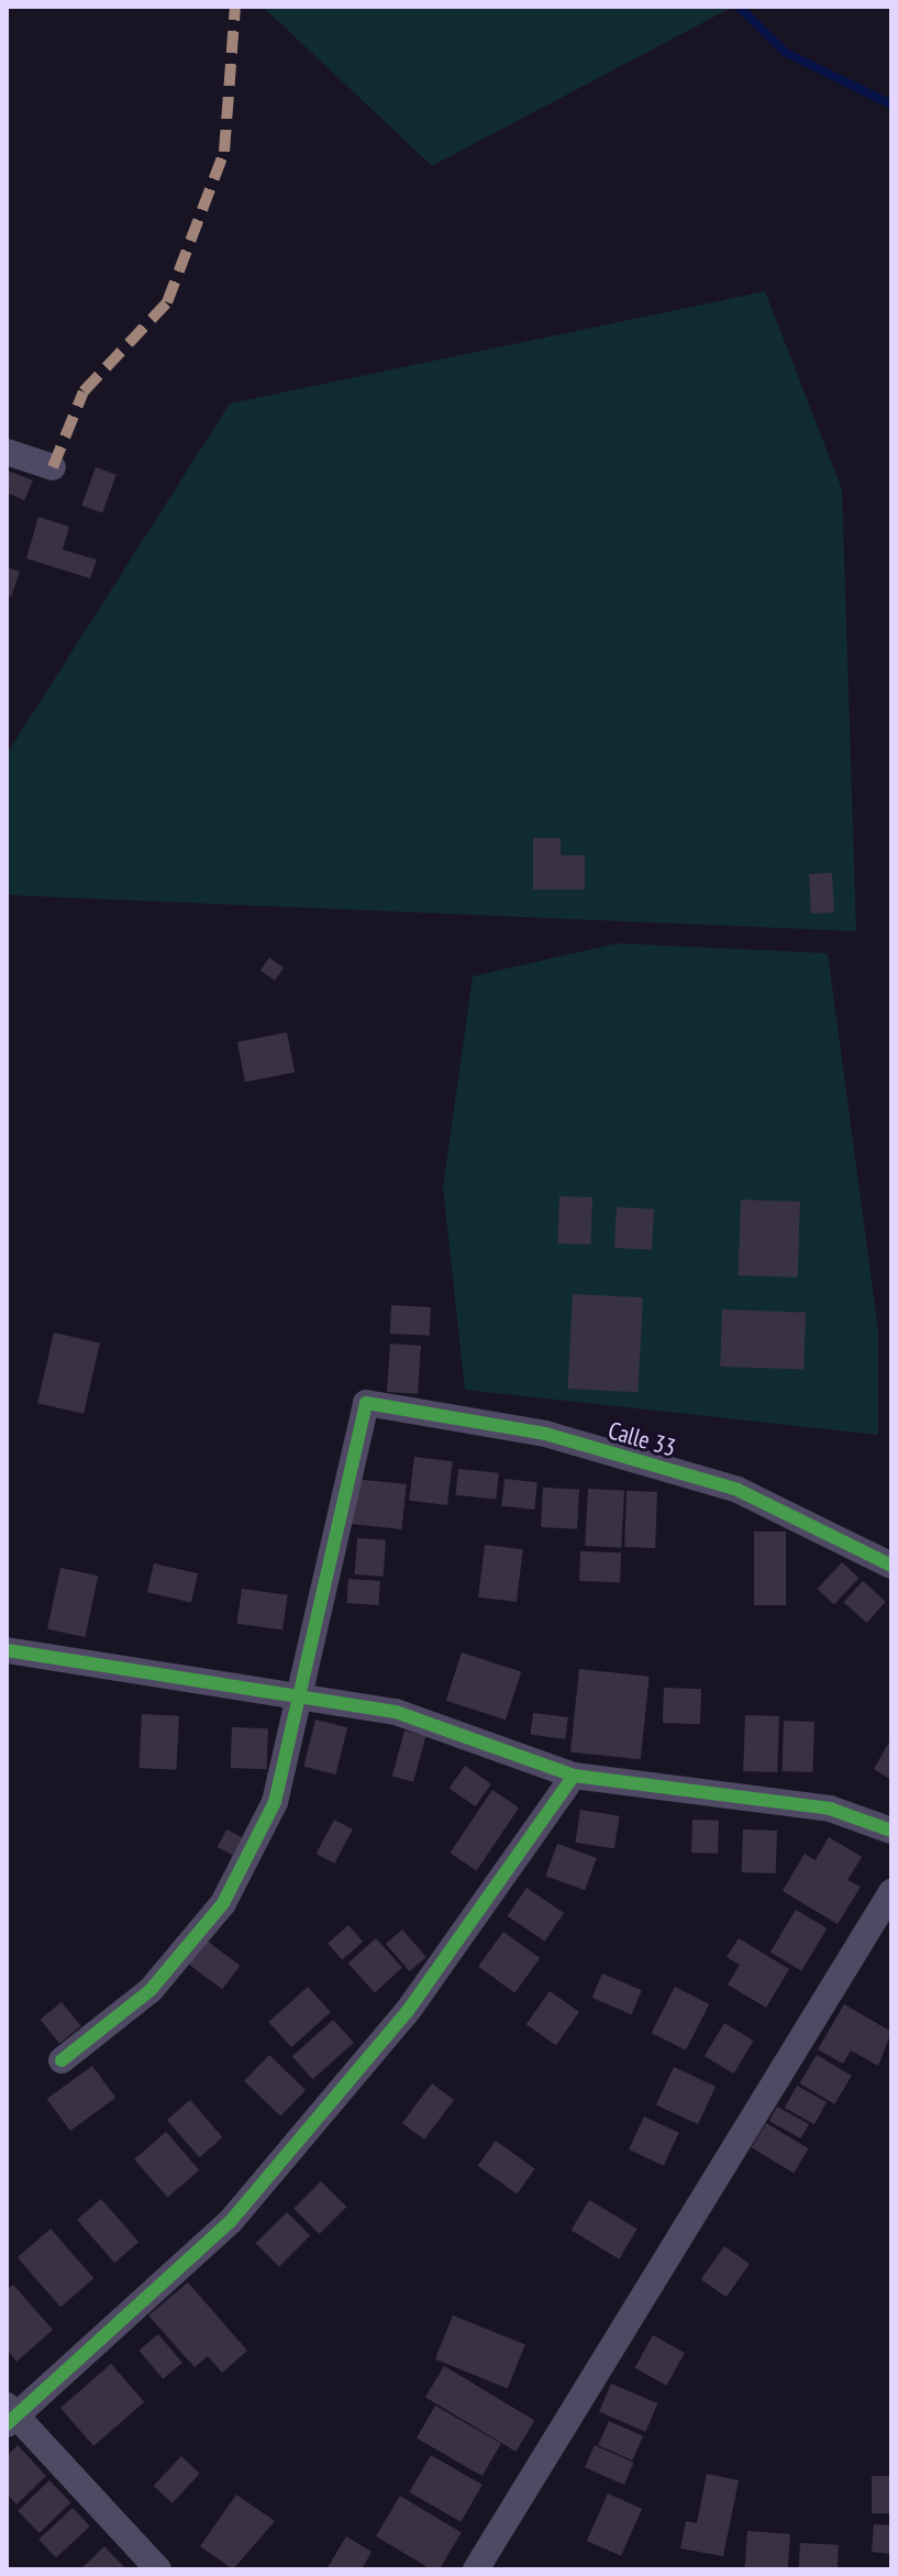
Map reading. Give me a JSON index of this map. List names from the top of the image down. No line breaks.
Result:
{"streets":{"street":["Calle 33"]}}
